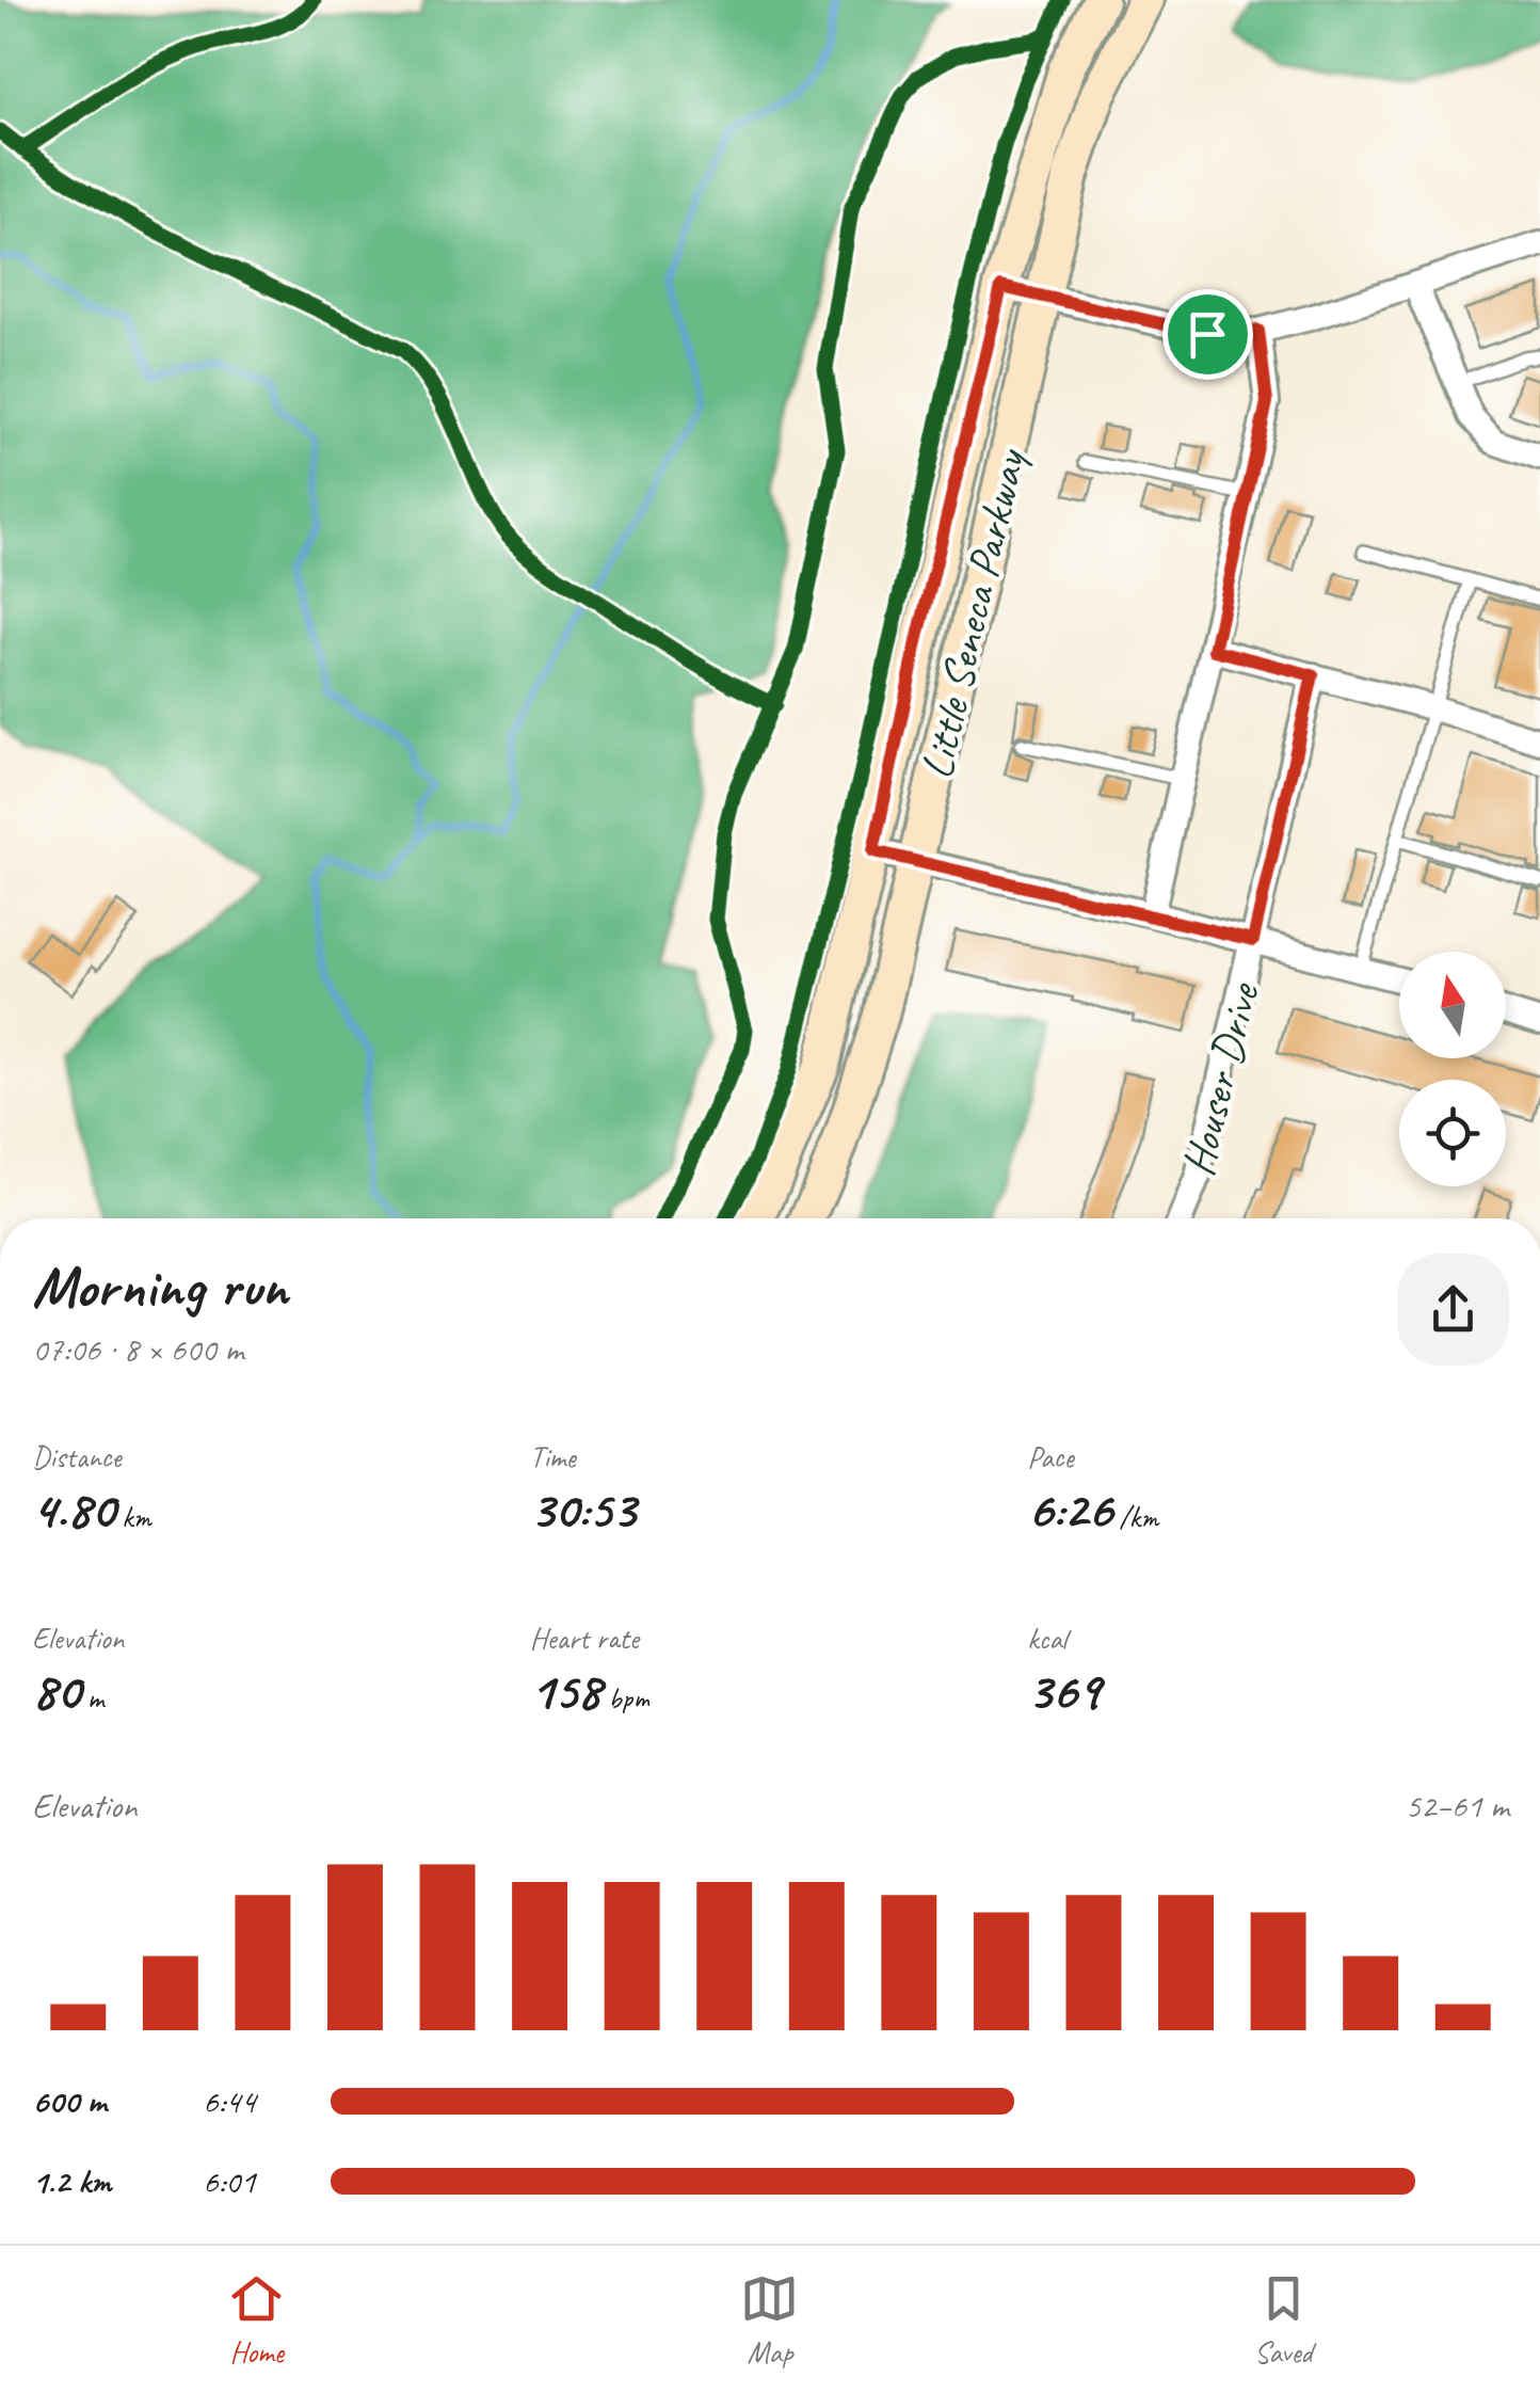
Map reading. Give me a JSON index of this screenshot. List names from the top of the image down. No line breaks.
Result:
{"streets":{"main road":["Little Seneca Parkway"],"street":["Houser Drive"]},"north":"top","page":{"heading":["Morning run","07:06 · 8 × 600 m"],"stats":[["Distance","4.80 km"],["Time","30:53"],["Pace","6:26 /km"],["Elevation","80 m"],["Heart rate","158 bpm"],["kcal","369"]],"chart":["Elevation","52–61 m"],"list":[{"name":"600 m","note":"6:44"},{"name":"1.2 km","note":"6:01"}],"tabs":["Home","Map","Saved"]}}
